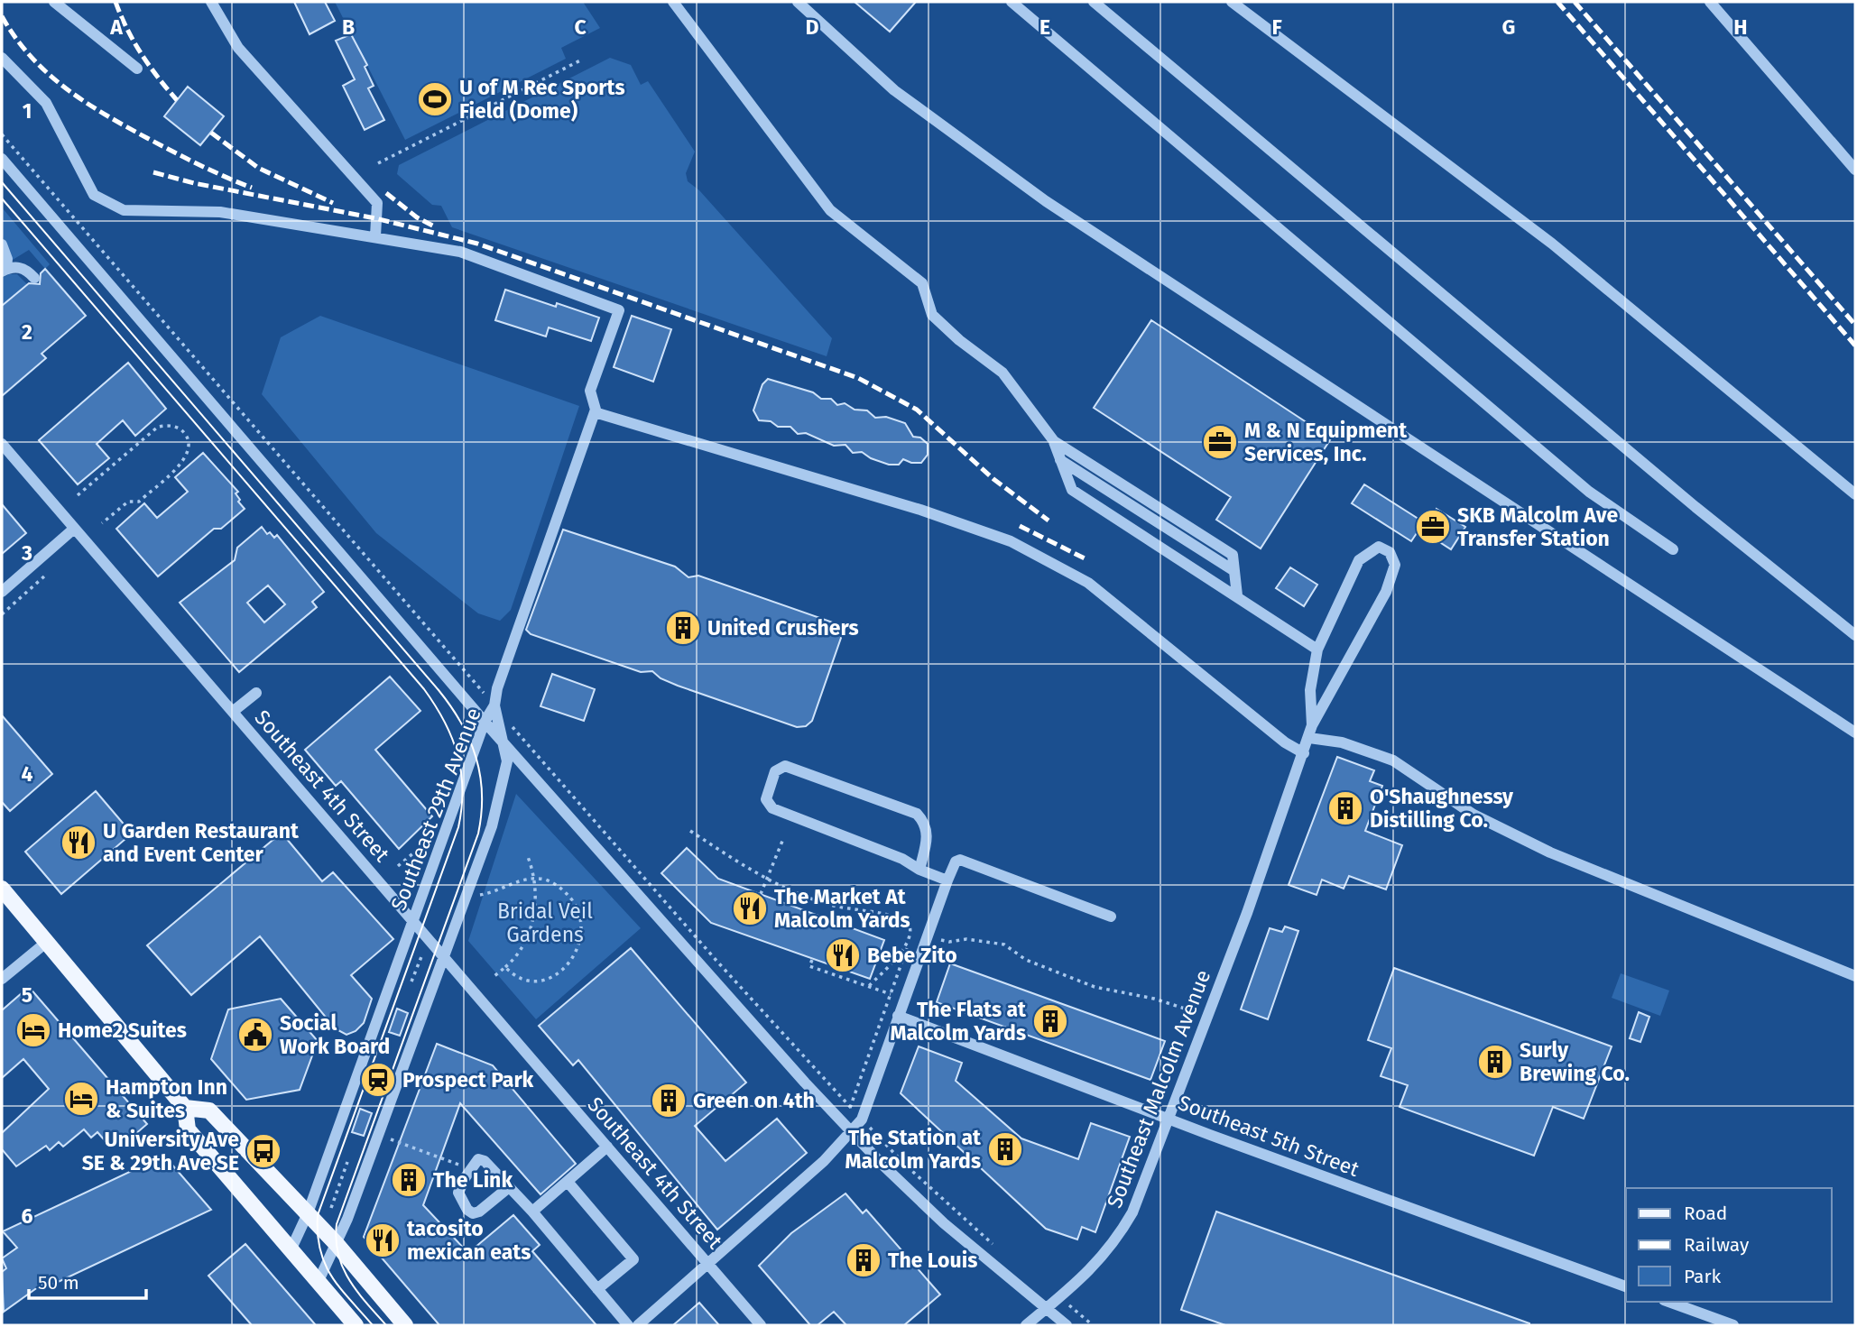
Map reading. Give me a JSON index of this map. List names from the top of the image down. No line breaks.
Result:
{"streets":{"street":["Southeast 4th Street","Southeast 29th Avenue","Southeast Malcolm Avenue","Southeast 5th Street"]},"crossings":[["Southeast 4th Street","Southeast 29th Avenue"],["Southeast Malcolm Avenue","Southeast 5th Street"]],"parks":["Bridal Veil Gardens"],"places":{"sports":["U of M Rec Sports Field (Dome)"],"office":["M & N Equipment Services, Inc.","SKB Malcolm Ave Transfer Station"],"building":["United Crushers","O'Shaughnessy Distilling Co.","The Flats at Malcolm Yards","Surly Brewing Co.","Green on 4th","The Station at Malcolm Yards","The Link","The Louis"],"restaurant":["U Garden Restaurant and Event Center","The Market At Malcolm Yards","Bebe Zito","tacosito mexican eats"],"hotel":["Home2 Suites","Hampton Inn & Suites"],"public building":["Social Work Board"],"station":["Prospect Park"],"bus stop":["University Ave SE & 29th Ave SE"]},"legend":["Road","Railway","Park"],"scale_bar":"50 m","grid":{"columns":["A","B","C","D","E","F","G","H"],"rows":["1","2","3","4","5","6"]}}
